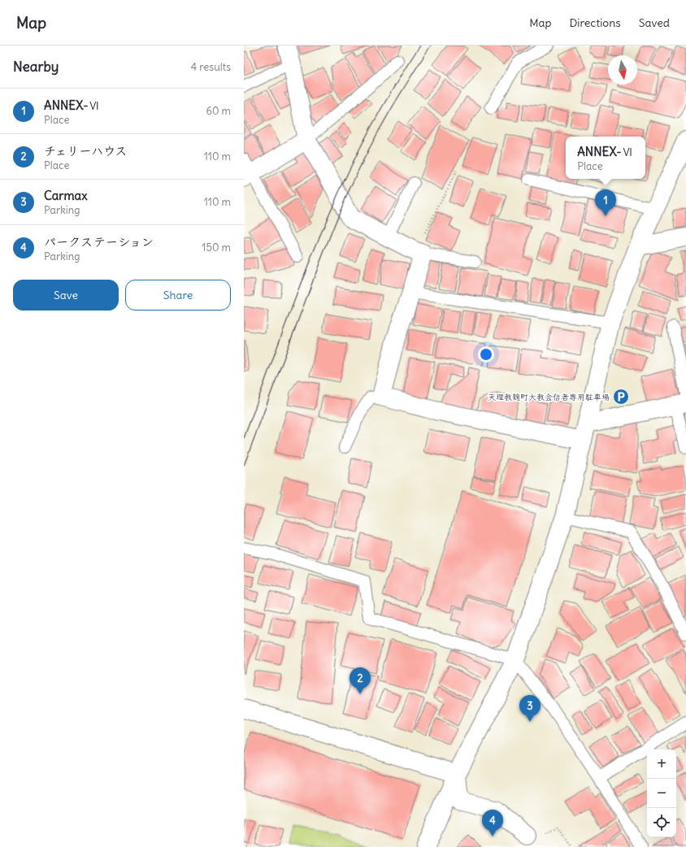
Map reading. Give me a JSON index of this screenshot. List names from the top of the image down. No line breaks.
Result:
{"places":{"parking":["天理教麹町大教会信者専用駐車場"]},"north":"bottom","page":{"header":"Map","nav":["Map","Directions","Saved"],"heading":["Nearby","4 results"],"list":[{"mark":"1","name":"ANNEX-Ⅵ","note":"Place","value":"60 m"},{"mark":"2","name":"チェリーハウス","note":"Place","value":"110 m"},{"mark":"3","name":"Carmax","note":"Parking","value":"110 m"},{"mark":"4","name":"パークステーション","note":"Parking","value":"150 m"}],"popup":["ANNEX-Ⅵ","Place"],"pins":["1","2","3","4"],"buttons":["Save","Share"],"map_buttons":["+","−"]}}
